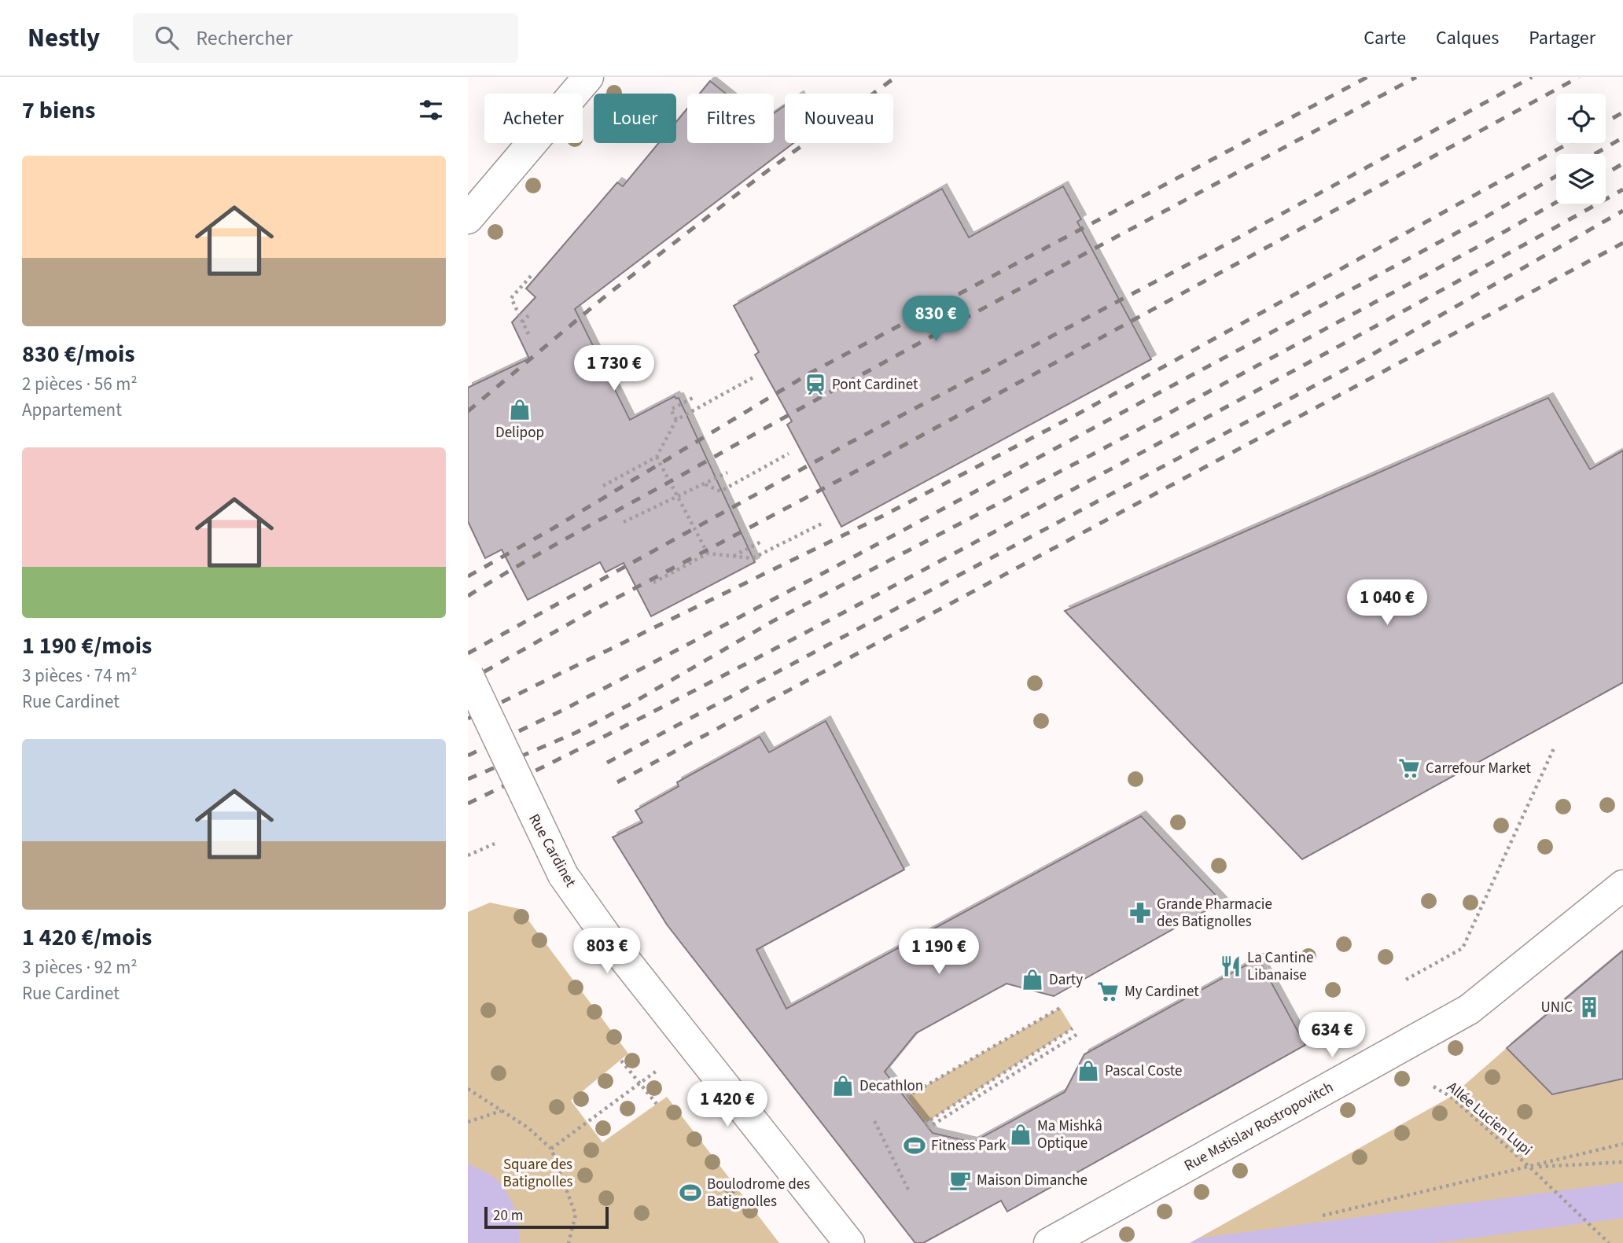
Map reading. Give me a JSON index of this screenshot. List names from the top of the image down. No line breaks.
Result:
{"streets":{"main road":["Rue Cardinet","Rue Mstislav Rostropovitch"],"path":["Allée Lucien Lupi"]},"parks":["Square des Batignolles"],"places":{"station":["Pont Cardinet"],"shop":["Delipop","Darty","Pascal Coste","Decathlon","Ma Mishkâ Optique"],"supermarket":["Carrefour Market","My Cardinet"],"pharmacy":["Grande Pharmacie des Batignolles"],"restaurant":["La Cantine Libanaise"],"building":["UNIC"],"sports":["Fitness Park","Boulodrome des Batignolles"],"cafe":["Maison Dimanche"]},"scale_bar":"20 m","page":{"header":"Nestly","search":"Rechercher","nav":["Carte","Calques","Partager"],"heading":"7 biens","chip":["Acheter","Louer","Filtres","Nouveau"],"list":[{"name":"830 €/mois","note":"2 pièces · 56 m² · Appartement"},{"name":"1 190 €/mois","note":"3 pièces · 74 m² · Rue Cardinet"},{"name":"1 420 €/mois","note":"3 pièces · 92 m² · Rue Cardinet"}],"price":["830 €","1 730 €","1 040 €","803 €","1 190 €","634 €","1 420 €"],"scale":"20 m"}}
